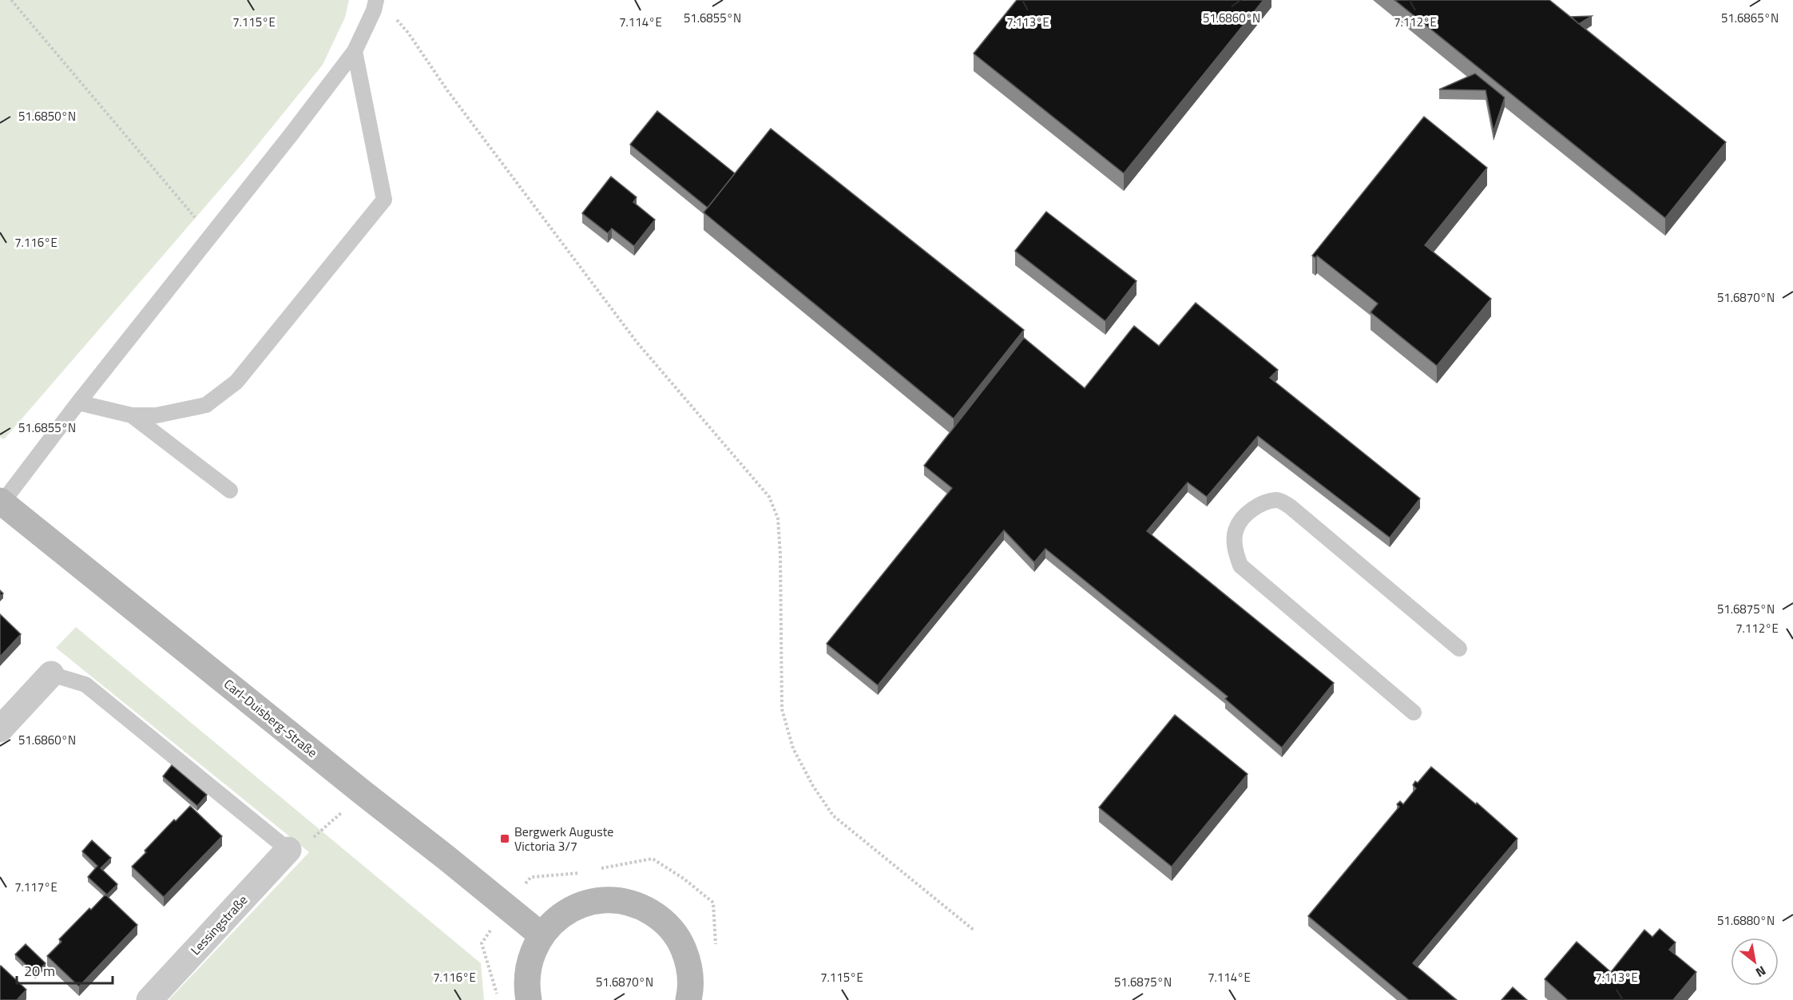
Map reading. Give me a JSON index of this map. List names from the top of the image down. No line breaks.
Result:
{"streets":{"main road":["Carl-Duisberg-Straße"],"street":["Lessingstraße"]},"places":{"transit":["Bergwerk Auguste Victoria 3/7"]},"scale_bar":"20 m","north":"bottom right","coordinates":["51.6865°N","51.6855°N","51.6860°N","7.115°E","7.114°E","7.113°E","7.112°E","51.6850°N","7.116°E","51.6870°N","51.6875°N","7.117°E","51.6880°N"]}
